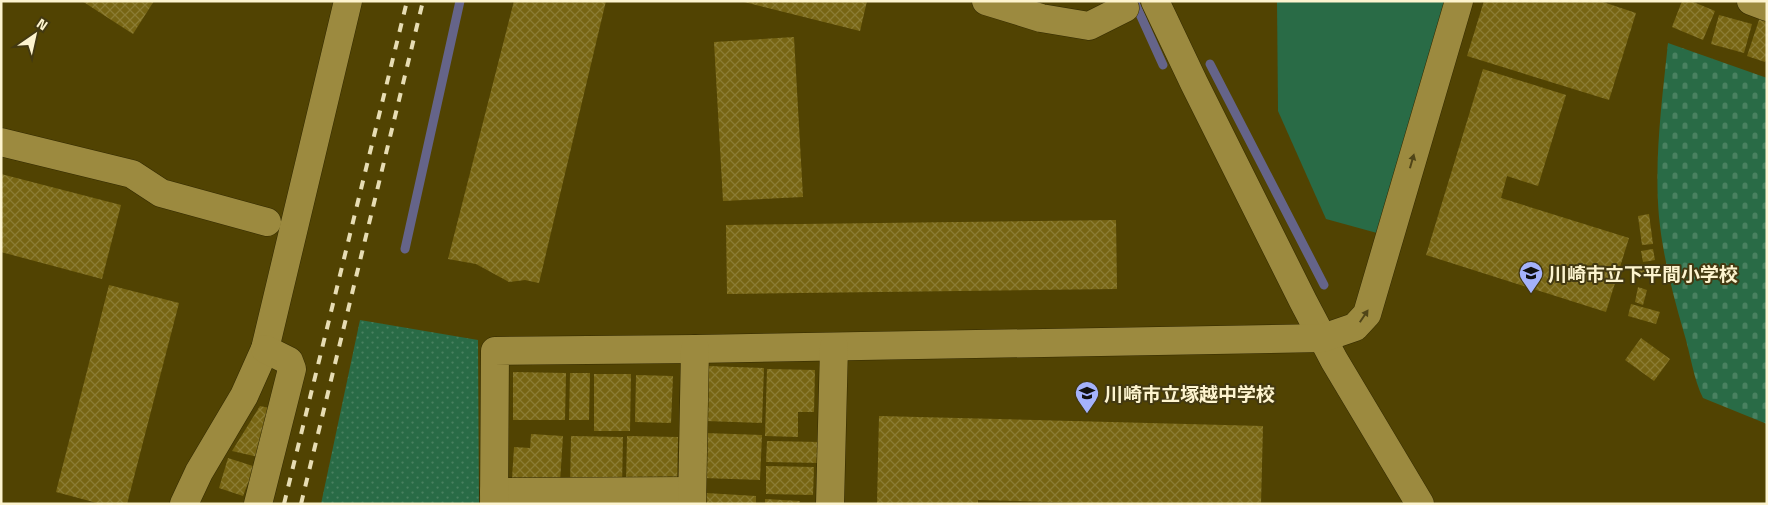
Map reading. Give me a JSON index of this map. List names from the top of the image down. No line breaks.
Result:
{"places":{"school or university":["川崎市立下平間小学校","川崎市立塚越中学校"]},"north":"top right"}
